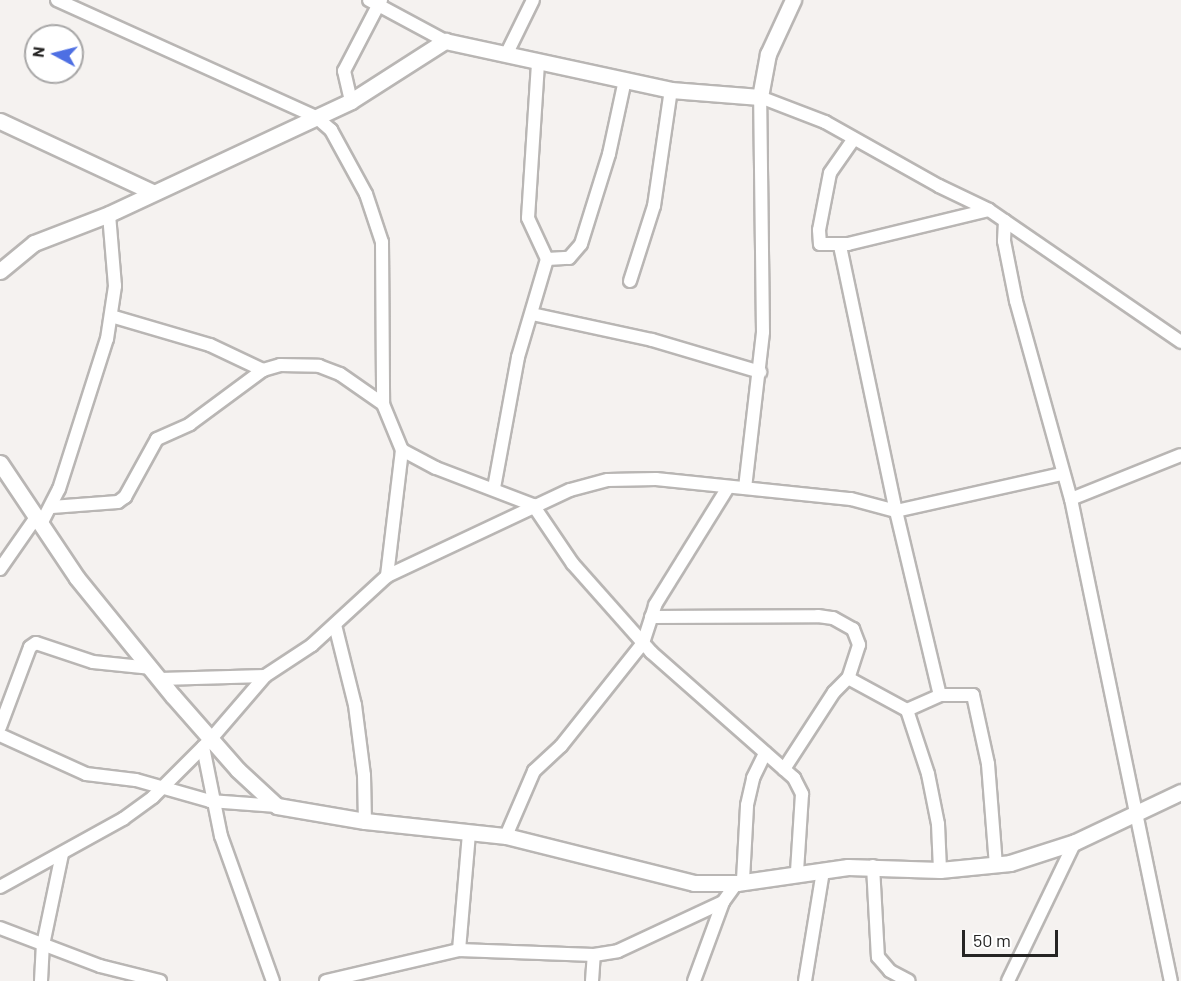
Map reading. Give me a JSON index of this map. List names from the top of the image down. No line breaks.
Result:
{"scale_bar":"50 m","north":"left"}
